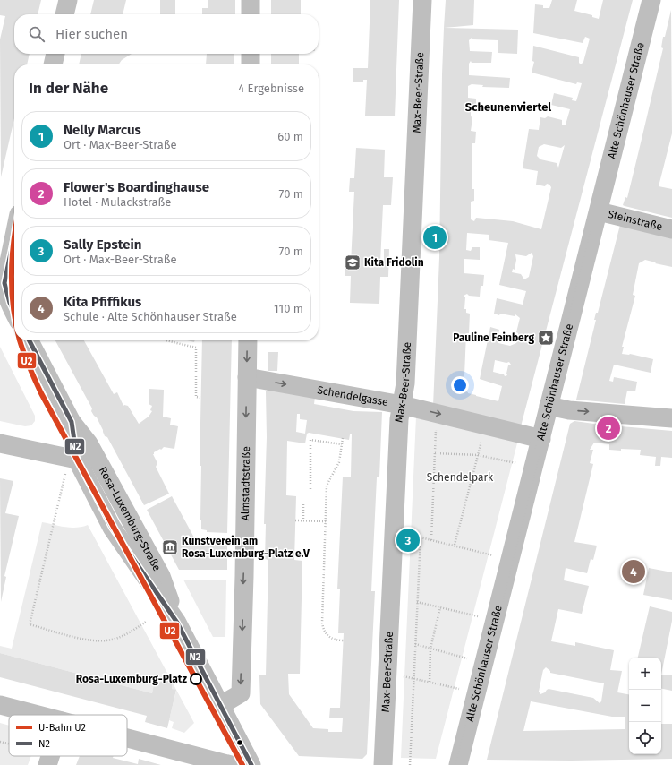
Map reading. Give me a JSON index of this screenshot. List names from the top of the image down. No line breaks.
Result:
{"streets":{"street":["Max-Beer-Straße","Alte Schönhauser Straße","Steinstraße","Schendelgasse","Almstadtstraße","Rosa-Luxemburg-Straße"]},"crossings":[["Max-Beer-Straße","Schendelgasse"],["Alte Schönhauser Straße","Steinstraße"],["Alte Schönhauser Straße","Schendelgasse"],["Schendelgasse","Almstadtstraße"],["Almstadtstraße","Rosa-Luxemburg-Straße"]],"one_way":["Schendelgasse","Almstadtstraße"],"districts":["Scheunenviertel"],"parks":["Schendelpark"],"places":{"school or university":["Kita Fridolin"],"place":["Pauline Feinberg"],"museum":["Kunstverein am Rosa-Luxemburg-Platz e.V"],"other":["Rosa-Luxemburg-Platz"]},"lines":["transit line N2","metro line U2"],"legend":["U-Bahn U2","N2"],"page":{"search":"Hier suchen","heading":["In der Nähe","4 Ergebnisse"],"list":[{"mark":"1","name":"Nelly Marcus","note":"Ort · Max-Beer-Straße","value":"60 m"},{"mark":"2","name":"Flower's Boardinghause","note":"Hotel · Mulackstraße","value":"70 m"},{"mark":"3","name":"Sally Epstein","note":"Ort · Max-Beer-Straße","value":"70 m"},{"mark":"4","name":"Kita Pfiffikus","note":"Schule · Alte Schönhauser Straße","value":"110 m"}],"pins":["1","2","3","4"],"map_buttons":["+","−"]}}
